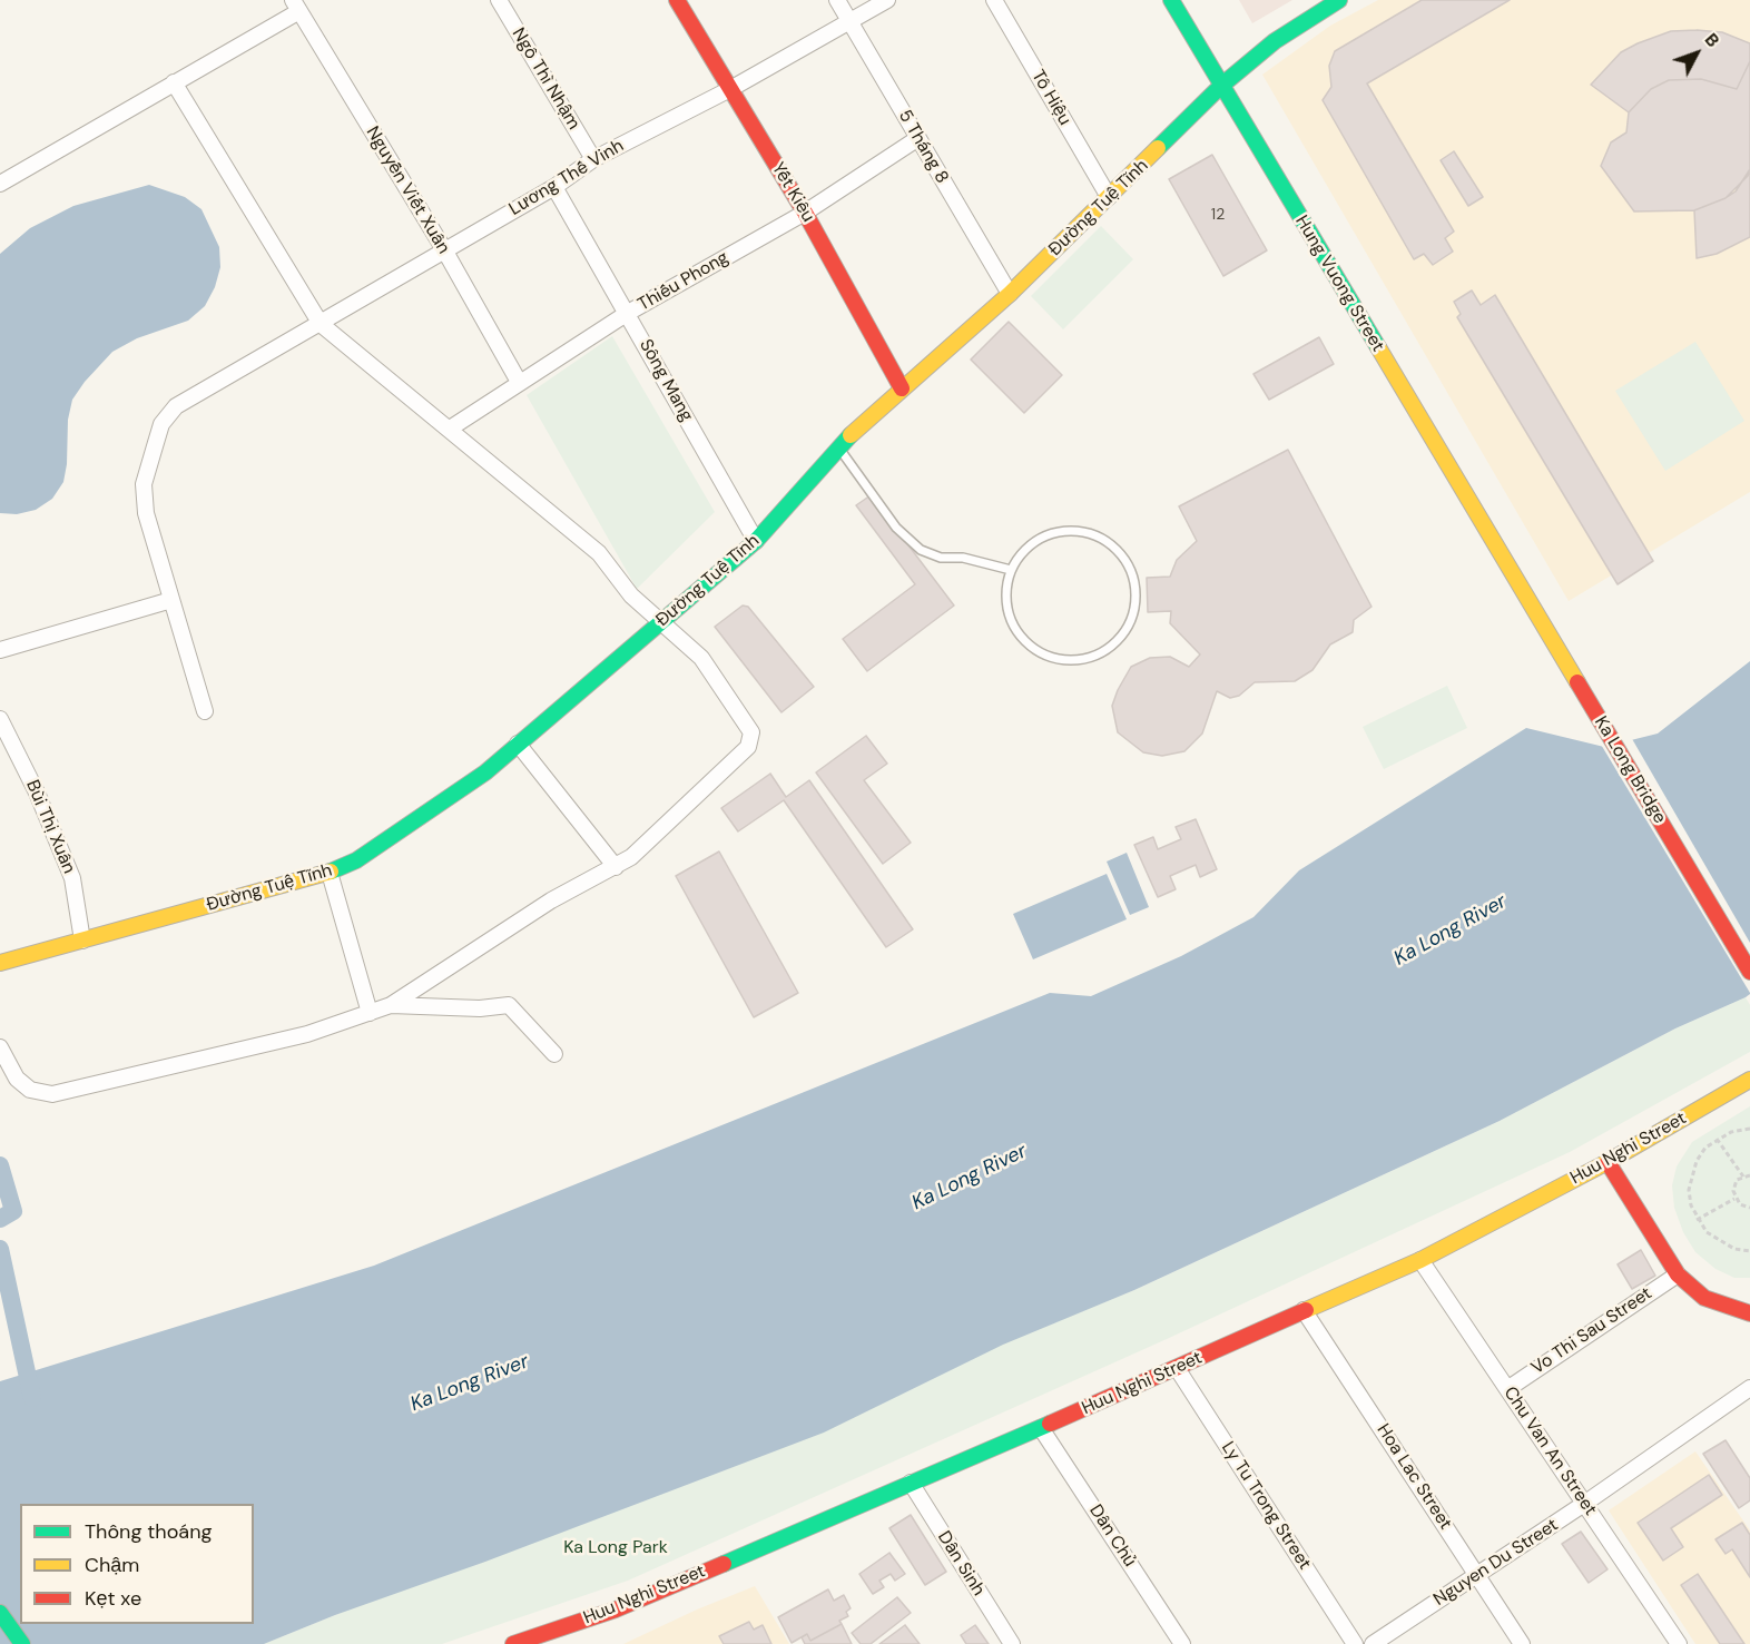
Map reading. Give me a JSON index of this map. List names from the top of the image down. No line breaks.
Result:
{"streets":{"main road":["Yết Kiêu","Đường Tuệ Tĩnh","Hung Vuong Street","Ka Long Bridge","Huu Nghi Street"],"street":["Ngô Thì Nhậm","Tô Hiệu","5 Tháng 8","Lương Thế Vinh","Nguyễn Viết Xuân","Thiếu Phong","Sông Mang","Bùi Thị Xuân","Vo Thi Sau Street","Chu Van An Street","Hoa Lac Street","Ly Tu Trong Street","Dân Chủ","Nguyen Du Street","Dân Sinh"]},"crossings":[["Ngô Thì Nhậm","Lương Thế Vinh"],["Tô Hiệu","Đường Tuệ Tĩnh"],["5 Tháng 8","Lương Thế Vinh"],["5 Tháng 8","Đường Tuệ Tĩnh"],["5 Tháng 8","Thiếu Phong"],["Lương Thế Vinh","Nguyễn Viết Xuân"],["Lương Thế Vinh","Yết Kiêu"],["Lương Thế Vinh","Sông Mang"],["Nguyễn Viết Xuân","Thiếu Phong"],["Yết Kiêu","Đường Tuệ Tĩnh"],["Yết Kiêu","Thiếu Phong"],["Đường Tuệ Tĩnh","Hung Vuong Street"],["Đường Tuệ Tĩnh","Sông Mang"],["Đường Tuệ Tĩnh","Bùi Thị Xuân"],["Thiếu Phong","Sông Mang"],["Hung Vuong Street","Ka Long Bridge"],["Huu Nghi Street","Chu Van An Street"],["Huu Nghi Street","Hoa Lac Street"],["Huu Nghi Street","Ly Tu Trong Street"],["Huu Nghi Street","Dân Chủ"],["Huu Nghi Street","Dân Sinh"],["Vo Thi Sau Street","Chu Van An Street"],["Chu Van An Street","Nguyen Du Street"],["Hoa Lac Street","Nguyen Du Street"]],"water":["Ka Long River"],"parks":["Ka Long Park"],"house_numbers":["12"],"legend":["Thông thoáng","Chậm","Kẹt xe"],"north":"top right"}
